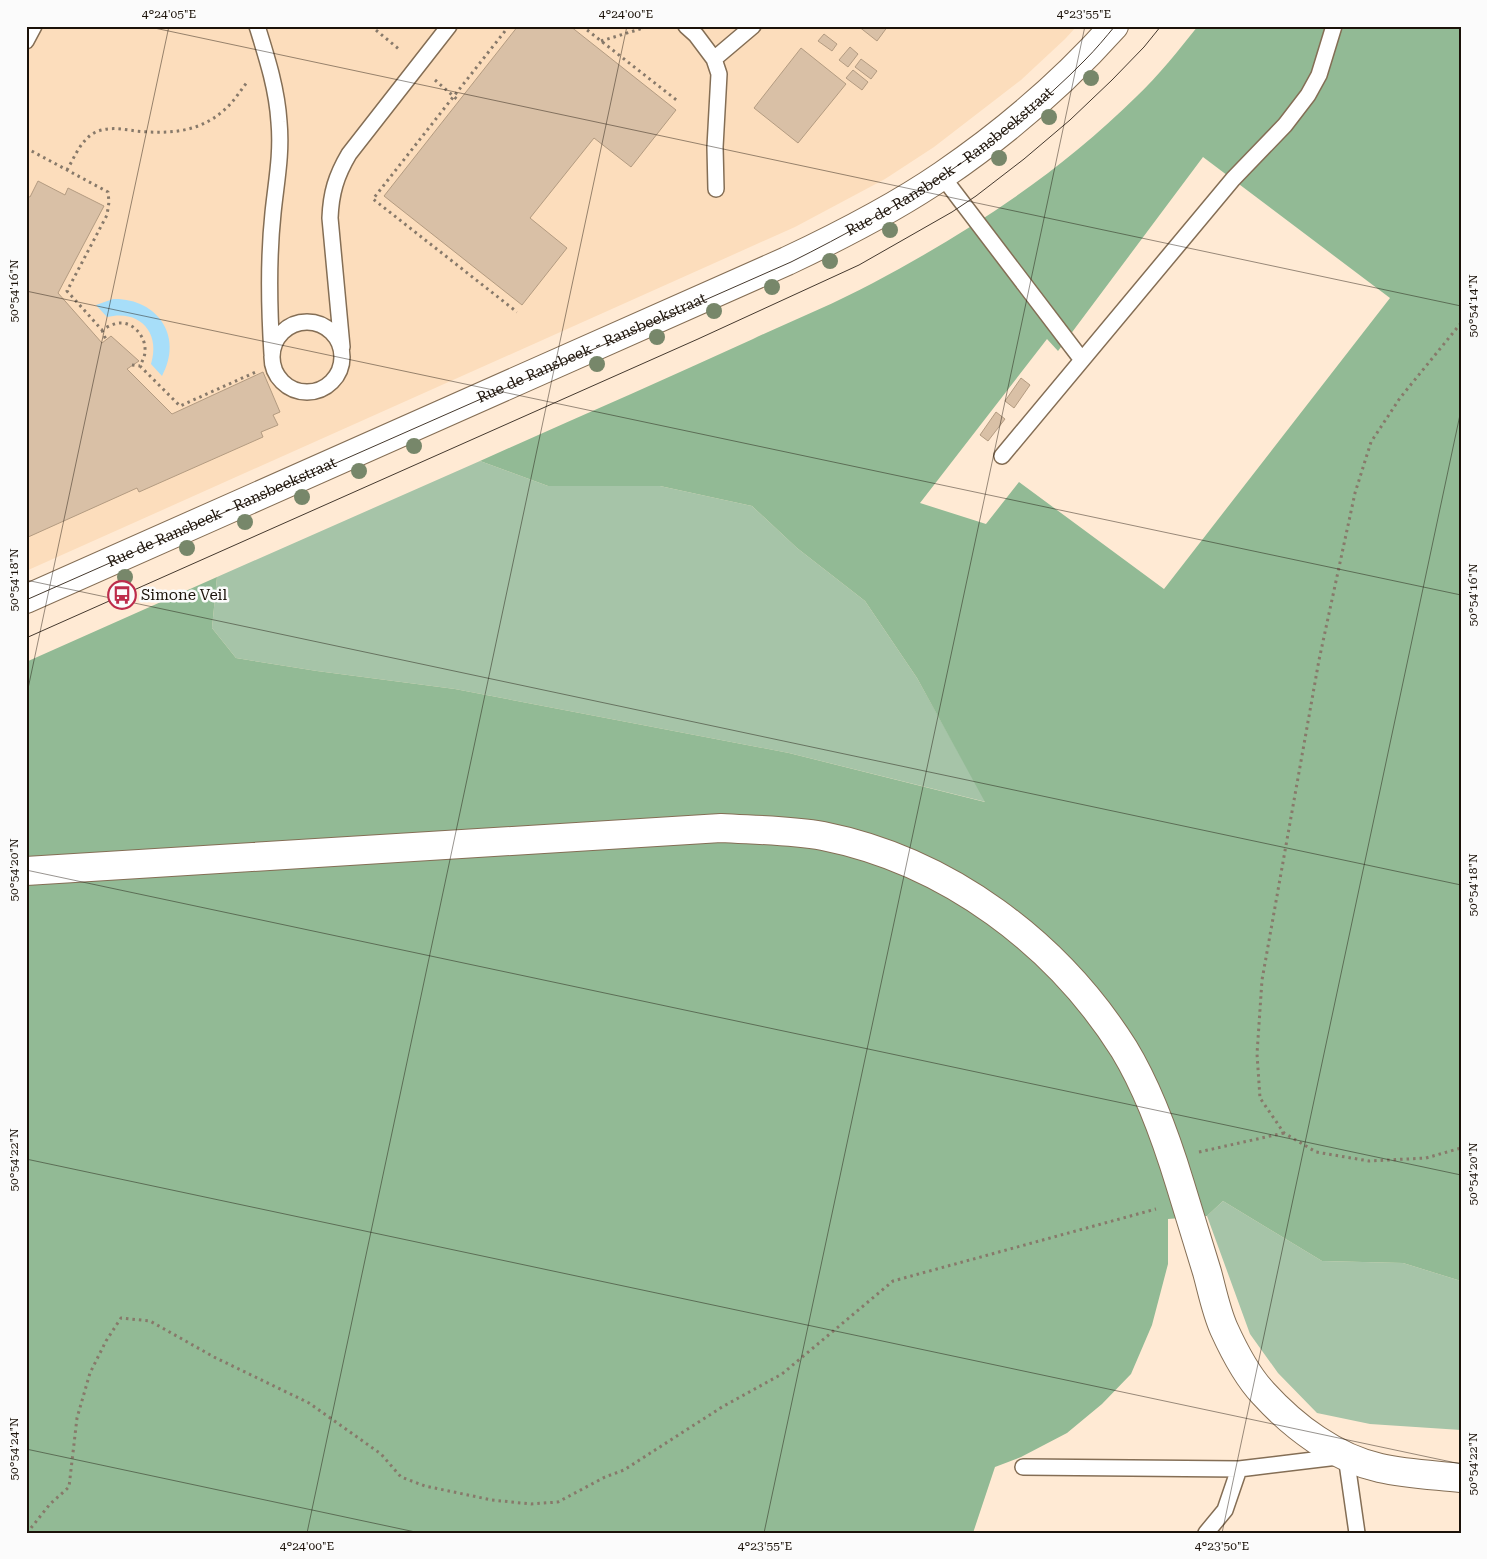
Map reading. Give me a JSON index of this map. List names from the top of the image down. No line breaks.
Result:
{"streets":{"street":["Rue de Ransbeek - Ransbeekstraat"]},"places":{"bus stop":["Simone Veil"]},"coordinates":["4°24'05\"E","4°24'00\"E","4°23'55\"E","50°54'16\"N","50°54'14\"N","50°54'18\"N","50°54'20\"N","50°54'22\"N","50°54'24\"N","4°23'50\"E"]}
